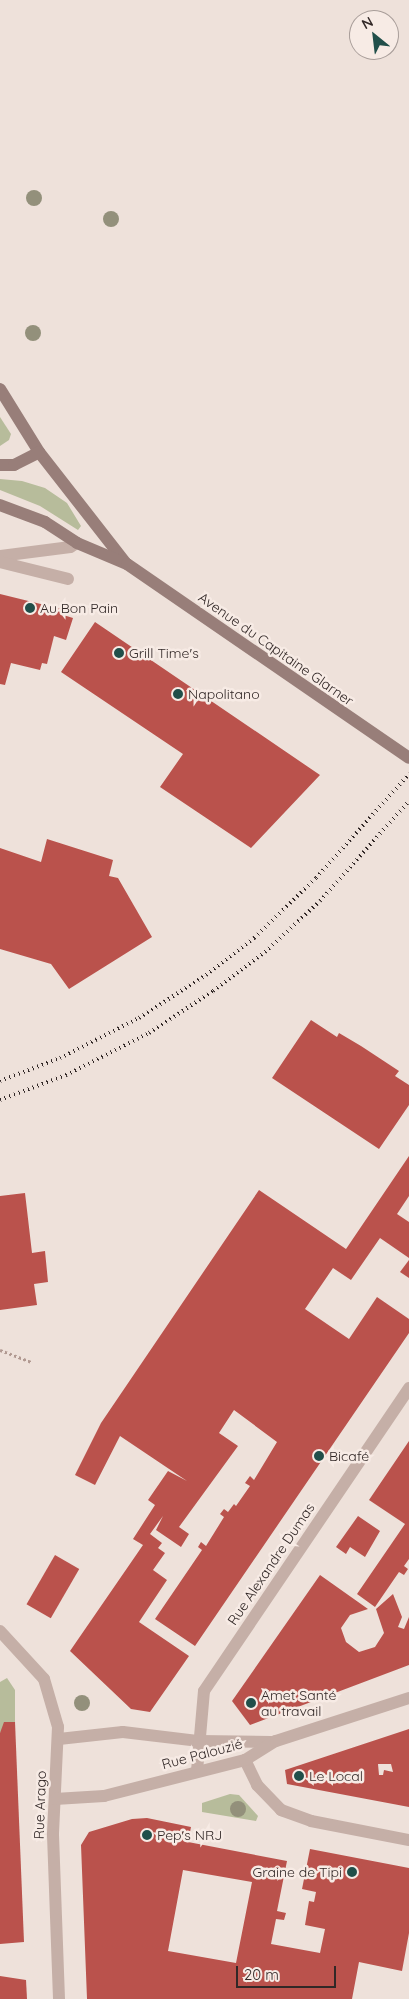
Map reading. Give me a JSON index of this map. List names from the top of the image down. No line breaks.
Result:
{"streets":{"street":["Avenue du Capitaine Glarner","Rue Alexandre Dumas","Rue Palouzié","Rue Arago"]},"crossings":[["Rue Alexandre Dumas","Rue Palouzié"],["Rue Palouzié","Rue Arago"]],"places":["Au Bon Pain","Grill Time's","Napolitano","Bicafé","Amet Santé au travail","Le Local","Pep's NRJ","Graine de Tipi"],"scale_bar":"20 m","north":"top left"}
